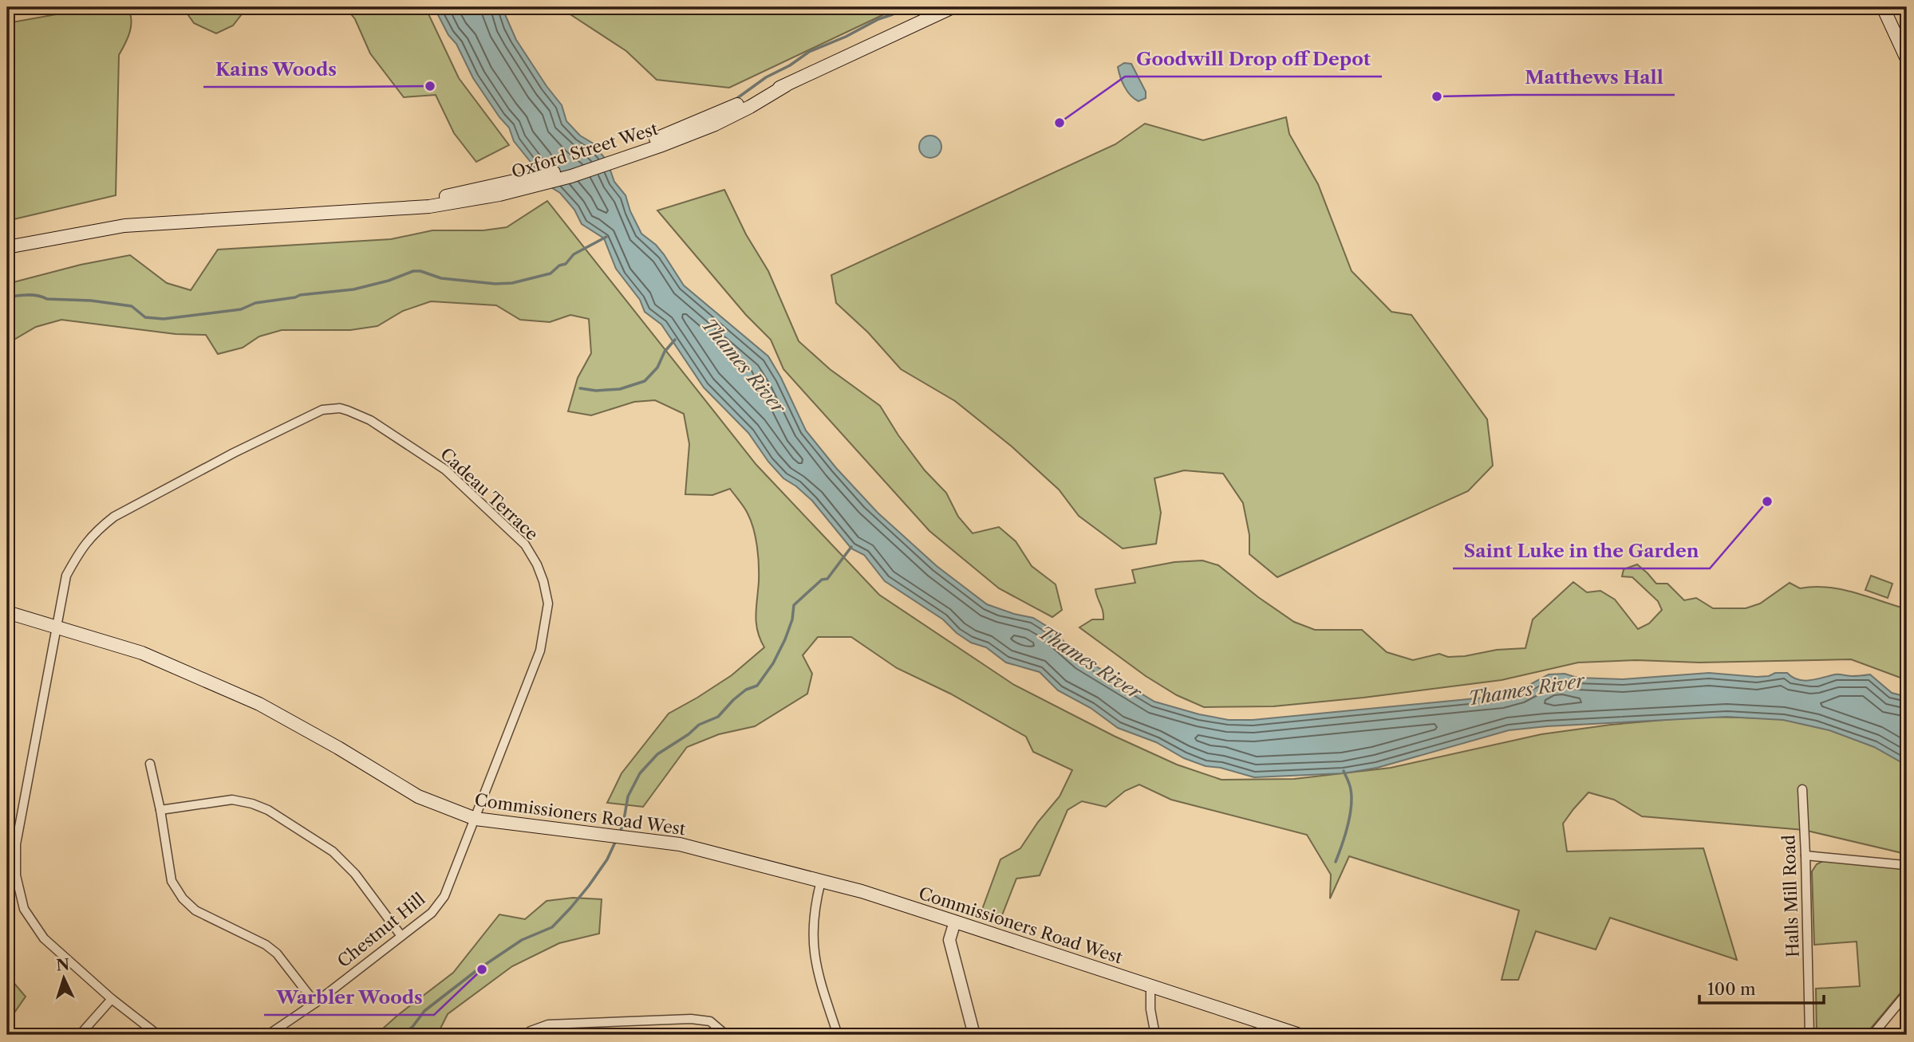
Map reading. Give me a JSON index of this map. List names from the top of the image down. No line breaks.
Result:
{"streets":{"main road":["Oxford Street West","Commissioners Road West"],"street":["Cadeau Terrace","Halls Mill Road","Chestnut Hill"]},"crossings":[["Cadeau Terrace","Commissioners Road West"],["Cadeau Terrace","Chestnut Hill"],["Commissioners Road West","Chestnut Hill"]],"water":["Thames River"],"places":["Kains Woods","Matthews Hall","Goodwill Drop off Depot","Saint Luke in the Garden","Warbler Woods"],"scale_bar":"100 m","north":"top"}
